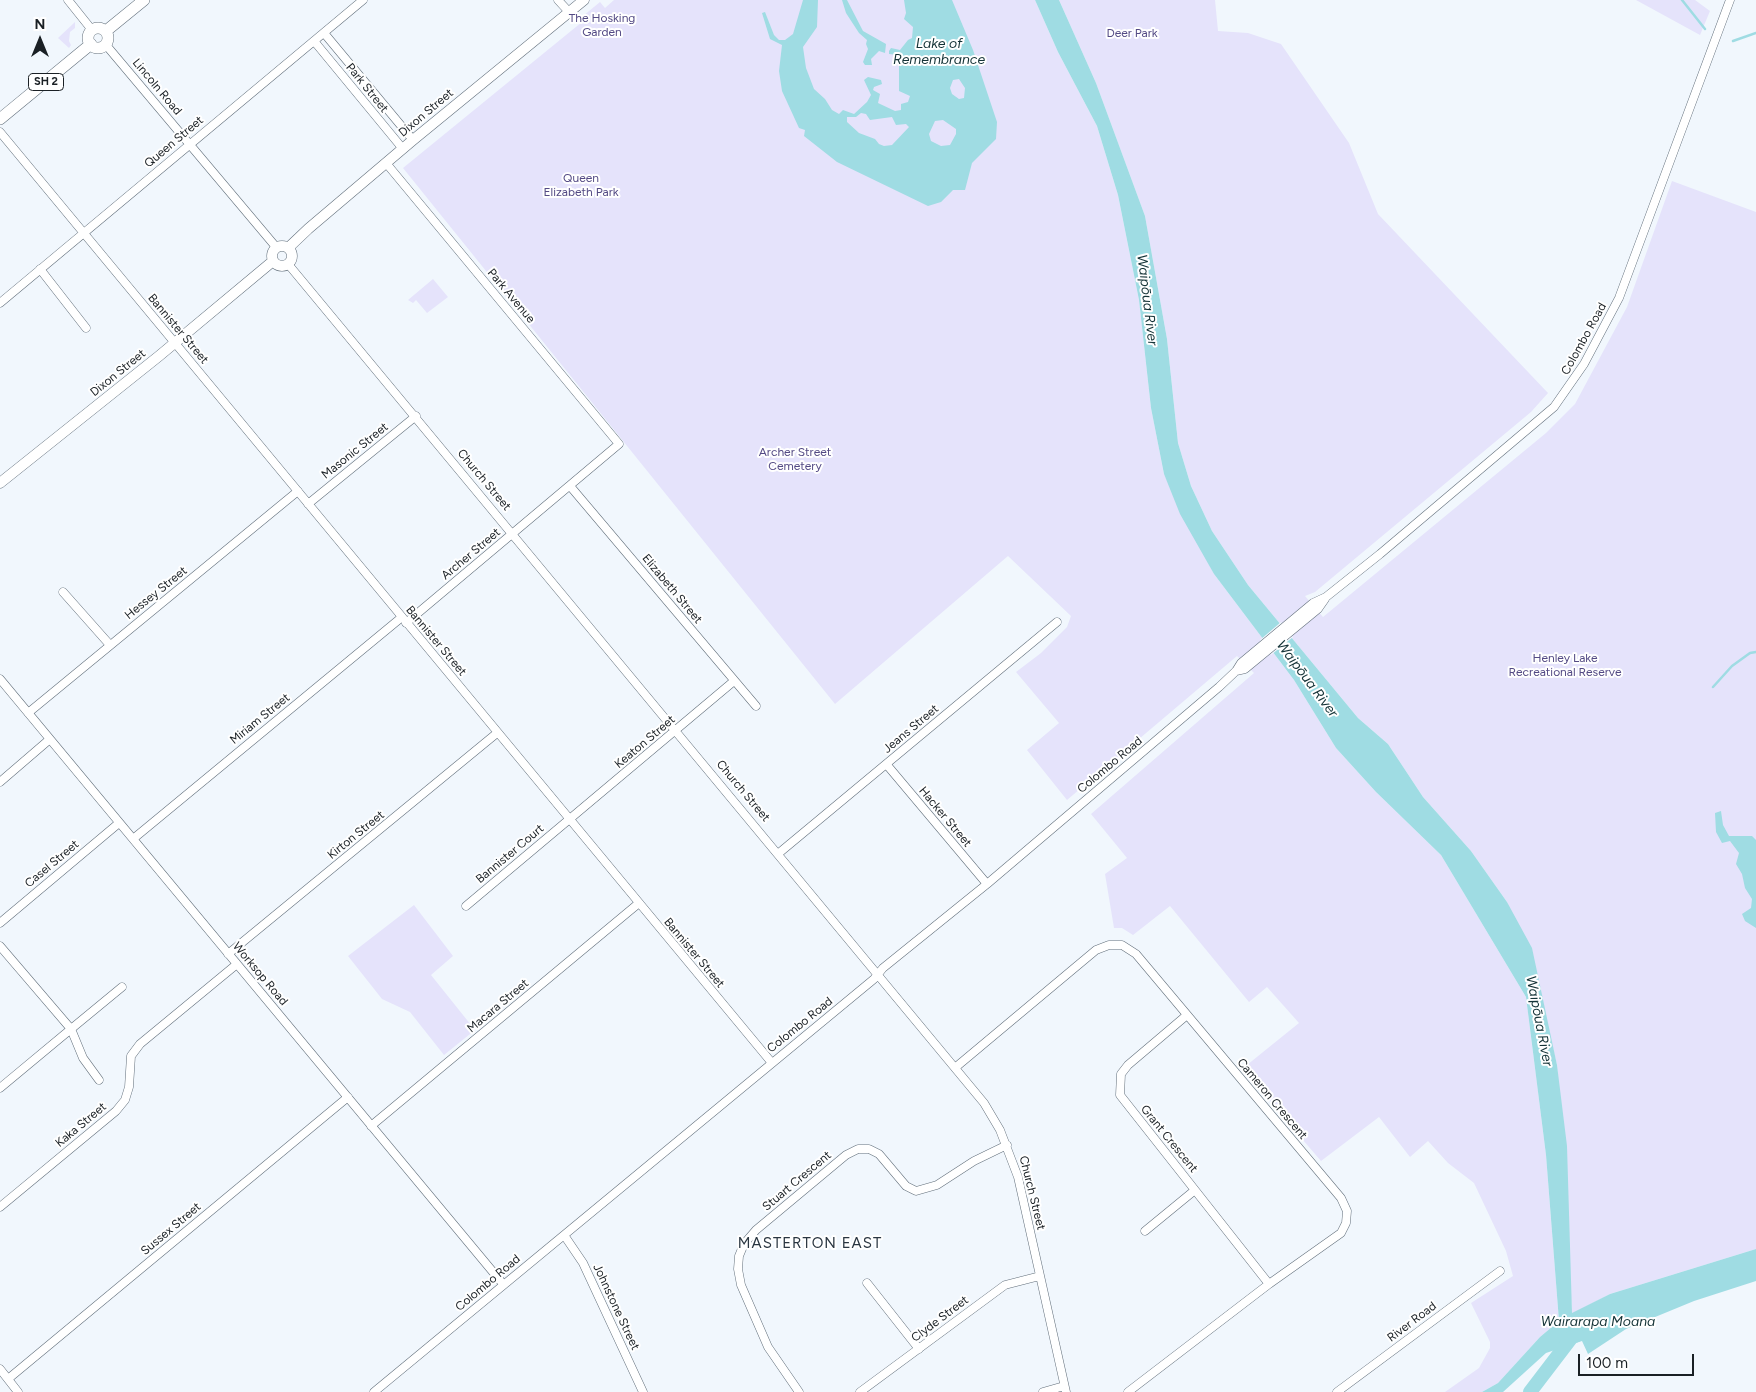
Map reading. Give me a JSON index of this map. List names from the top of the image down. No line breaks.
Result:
{"streets":{"highway":["SH 2"],"main road":["Dixon Street"],"street":["Lincoln Road","Park Street","Queen Street","Park Avenue","Bannister Street","Colombo Road","Masonic Street","Church Street","Archer Street","Elizabeth Street","Hessey Street","Miriam Street","Jeans Street","Keaton Street","Hacker Street","Kirton Street","Bannister Court","Casel Street","Worksop Road","Macara Street","Cameron Crescent","Kaka Street","Grant Crescent","Stuart Crescent","Sussex Street","Johnstone Street","Clyde Street","River Road"]},"crossings":[["SH 2","Lincoln Road"],["Lincoln Road","Queen Street"],["Park Street","Dixon Street"],["Park Street","Queen Street"],["Dixon Street","Park Avenue"],["Dixon Street","Bannister Street"],["Dixon Street","Church Street"],["Queen Street","Bannister Street"],["Park Avenue","Archer Street"],["Bannister Street","Colombo Road"],["Bannister Street","Masonic Street"],["Bannister Street","Archer Street"],["Bannister Street","Hessey Street"],["Bannister Street","Miriam Street"],["Bannister Street","Keaton Street"],["Bannister Street","Kirton Street"],["Bannister Street","Bannister Court"],["Bannister Street","Macara Street"],["Colombo Road","Church Street"],["Colombo Road","Hacker Street"],["Colombo Road","Worksop Road"],["Colombo Road","Johnstone Street"],["Masonic Street","Church Street"],["Church Street","Archer Street"],["Church Street","Jeans Street"],["Church Street","Keaton Street"],["Church Street","Cameron Crescent"],["Church Street","Stuart Crescent"],["Church Street","Clyde Street"],["Archer Street","Elizabeth Street"],["Archer Street","Miriam Street"],["Elizabeth Street","Keaton Street"],["Hessey Street","Worksop Road"],["Miriam Street","Worksop Road"],["Jeans Street","Hacker Street"],["Keaton Street","Bannister Court"],["Kirton Street","Worksop Road"],["Casel Street","Worksop Road"],["Worksop Road","Macara Street"],["Worksop Road","Kaka Street"],["Worksop Road","Sussex Street"],["Cameron Crescent","Grant Crescent"]],"districts":["MASTERTON EAST"],"water":["Lake of Remembrance","Waipōua River","Wairarapa Moana"],"parks":["The Hosking Garden","Deer Park","Queen Elizabeth Park","Archer Street Cemetery","Henley Lake Recreational Reserve"],"scale_bar":"100 m","north":"top"}
